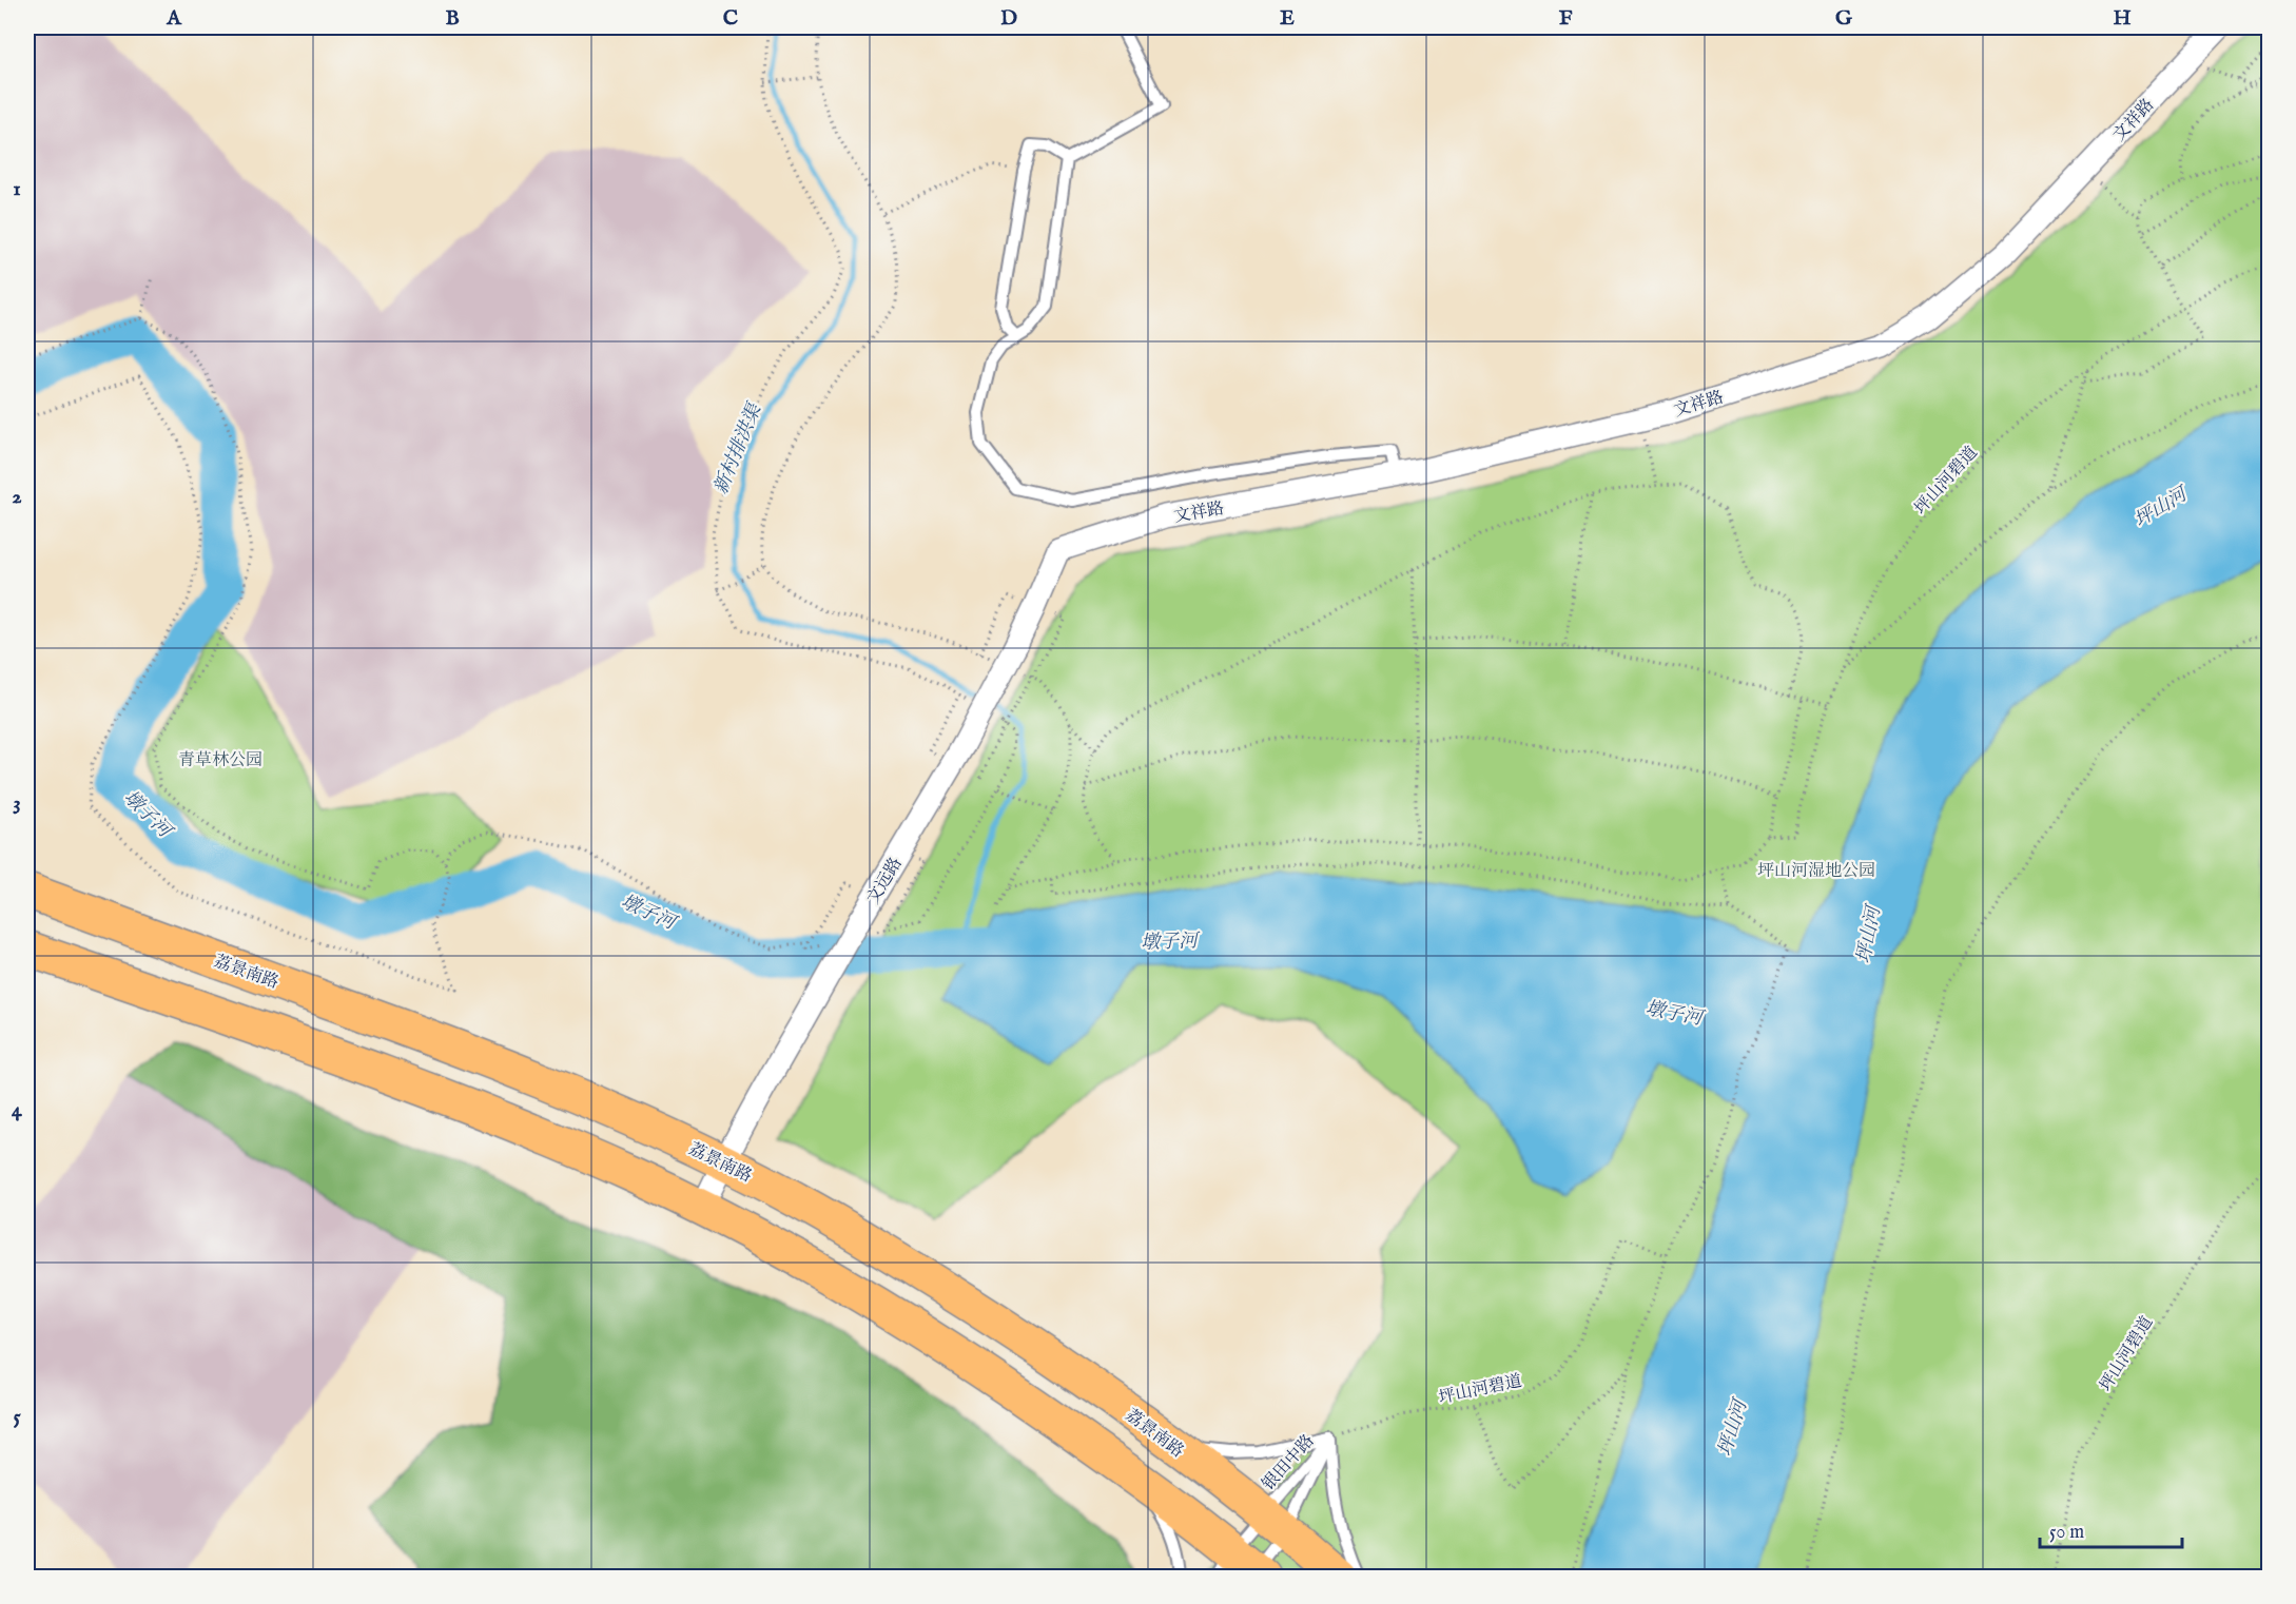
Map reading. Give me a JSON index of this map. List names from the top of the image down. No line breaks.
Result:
{"streets":{"main road":["荔景南路"],"street":["文祥路","文远路"],"lane":["银田中路"],"path":["坪山河碧道"]},"crossings":[["文祥路","文远路"],["坪山河碧道","银田中路"],["文远路","荔景南路"],["荔景南路","银田中路"]],"water":["新村排洪渠","坪山河","墩子河"],"parks":["青草林公园","坪山河湿地公园"],"scale_bar":"50 m","grid":{"columns":["A","B","C","D","E","F","G","H"],"rows":["1","2","3","4","5"]}}
